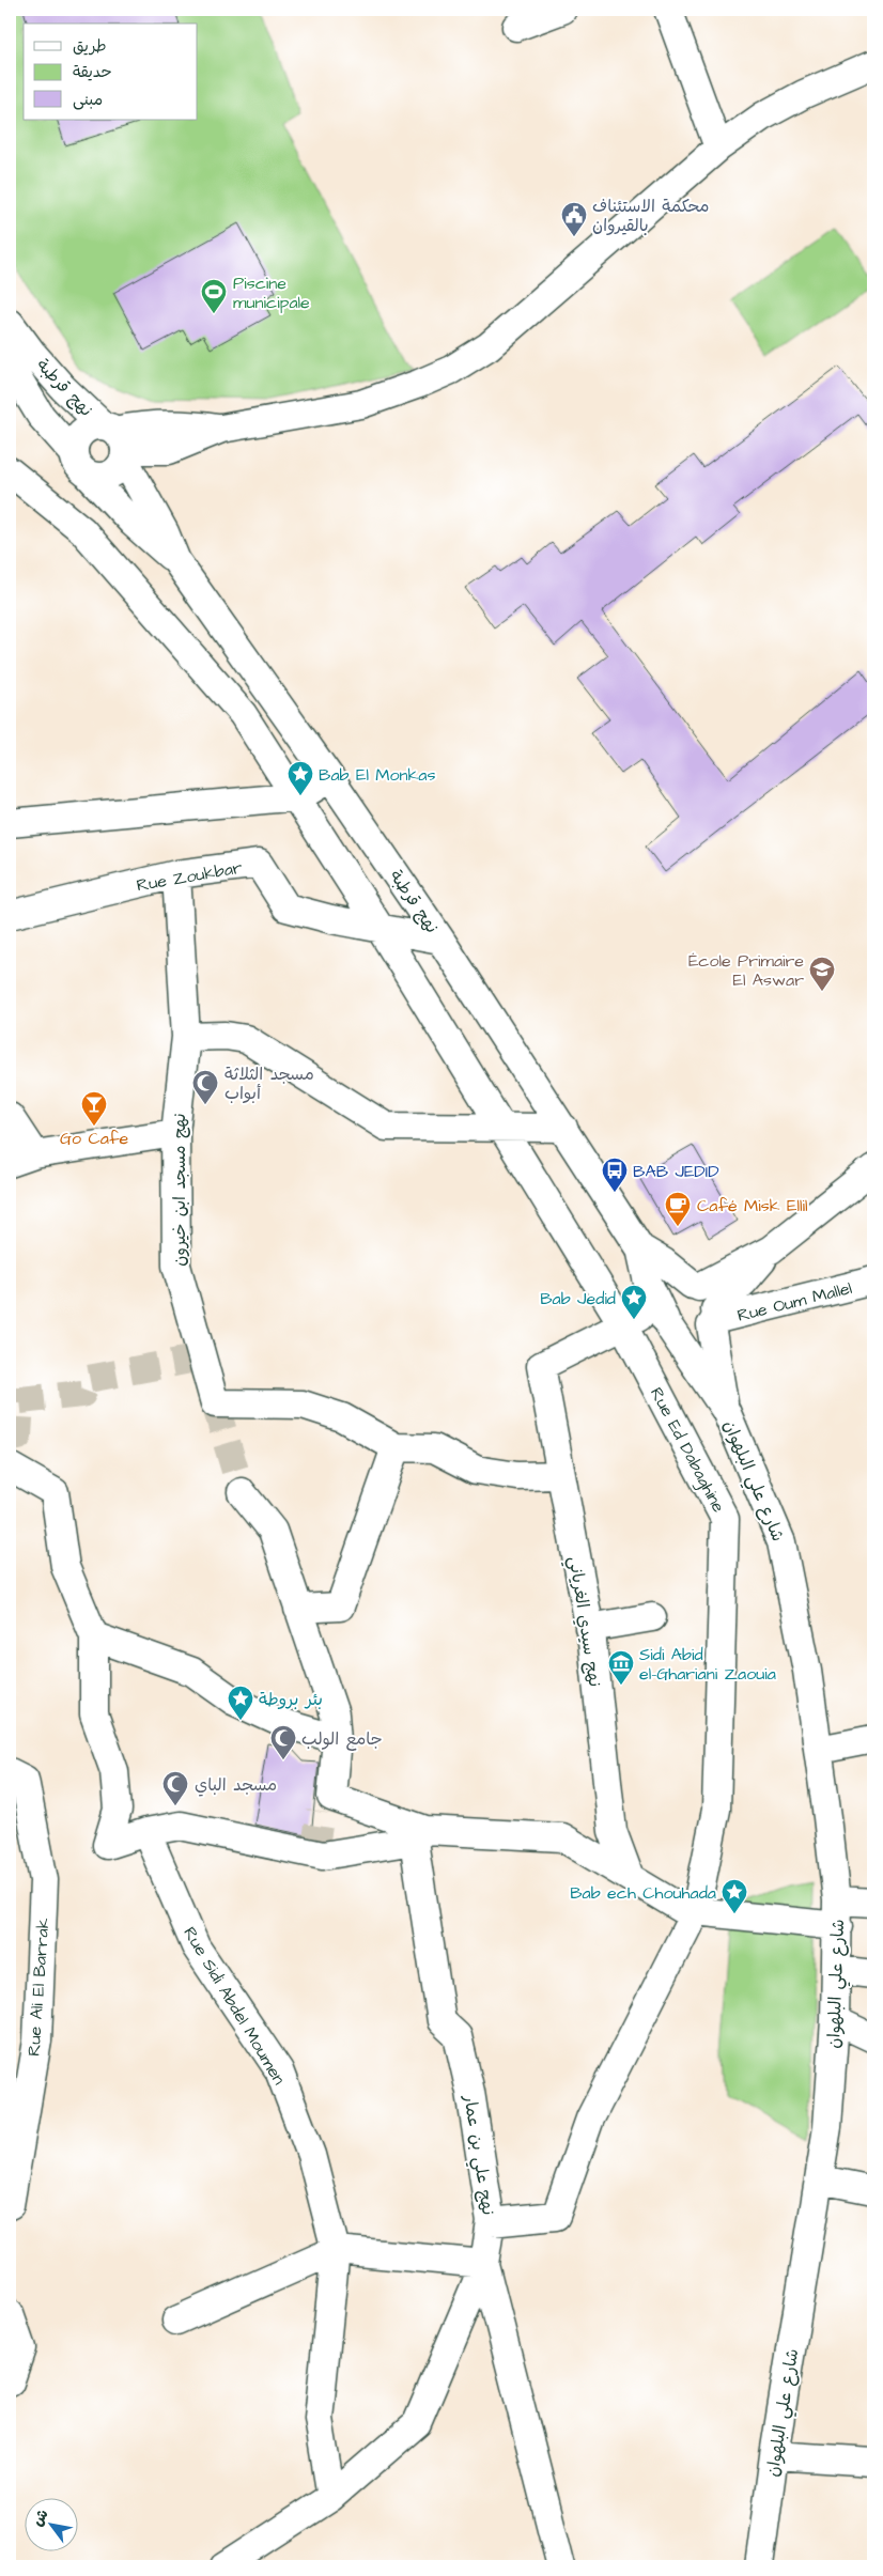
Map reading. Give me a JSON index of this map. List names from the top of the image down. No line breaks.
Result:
{"streets":{"street":["نهج قرطبة","Rue Zoukbar","نهج مسجد ابن خيرون","Rue Oum Mallel","Rue Ed Dabaghine","شارع علي البلهوان","نهج سيدي الغرياني","Rue Ali El Barrak","Rue Sidi Abdel Moumen","نهج علي بن عمار"]},"crossings":[["نهج قرطبة","Rue Zoukbar"],["Rue Zoukbar","نهج مسجد ابن خيرون"],["Rue Zoukbar","Rue Ed Dabaghine"],["Rue Ed Dabaghine","نهج سيدي الغرياني"],["Rue Ed Dabaghine","نهج علي بن عمار"]],"places":{"public building":["محكمة الاستئناف بالقيروان"],"sports":["Piscine municipale"],"place":["Bab El Monkas","Bab Jedid","بئر بروطة","Bab ech Chouhada"],"school or university":["École Primaire El Aswar"],"mosque":["مسجد الثلاثة أبواب","جامع الولب","مسجد الباي"],"bar":["Go Cafe"],"bus stop":["BAB JEDID"],"cafe":["Café Misk Ellil"],"museum":["Sidi Abid el-Ghariani Zaouia"]},"legend":["طريق","حديقة","مبنى"],"north":"top left"}
